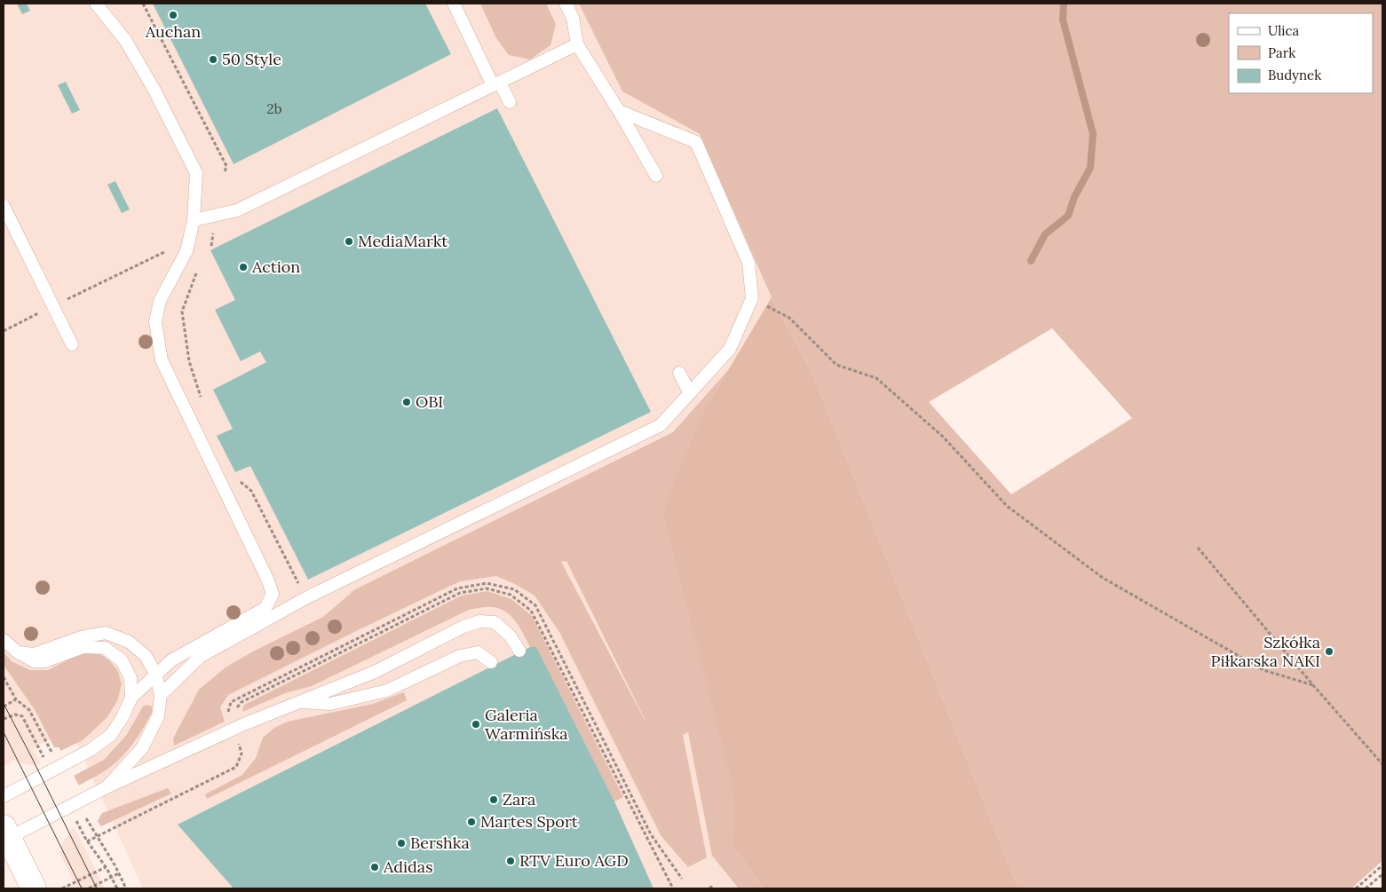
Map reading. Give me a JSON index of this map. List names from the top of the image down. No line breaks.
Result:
{"places":["Auchan","50 Style","MediaMarkt","Action","OBI","Szkółka Piłkarska NAKI","Galeria Warmińska","Zara","Martes Sport","Bershka","RTV Euro AGD","Adidas"],"house_numbers":["2b"],"legend":["Ulica","Park","Budynek"]}
